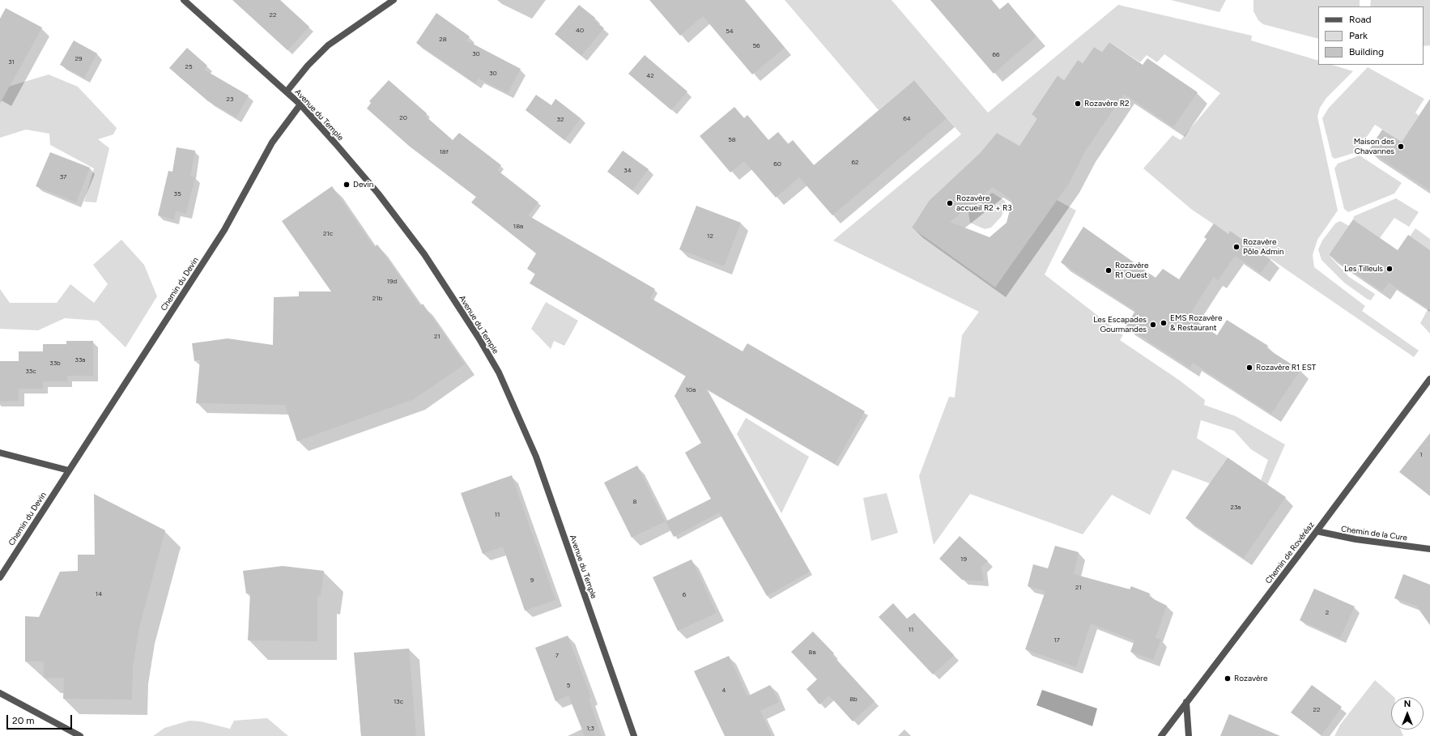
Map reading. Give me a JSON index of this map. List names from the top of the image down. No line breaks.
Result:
{"streets":{"street":["Avenue du Temple","Chemin du Devin","Chemin de la Cure","Chemin de Rovéréaz"]},"crossings":[["Avenue du Temple","Chemin du Devin"],["Chemin de la Cure","Chemin de Rovéréaz"]],"places":["Rozavère R2","Maison des Chavannes","Devin","Rozavère accueil R2 + R3","Rozavère Pôle Admin","Les Tilleuls","Rozavère R1 Ouest","EMS Rozavère & Restaurant","Les Escapades Gourmandes","Rozavère R1 EST","Rozavère"],"house_numbers":["22","40","54","28","56","30","66","29","31","25","30","42","23","20","64","32","58","18f","62","60","34","37","35","18a","21c","12","19d","21b","21","33a","33b","33c","10a","1","8","23a","11","19","9","21","14","6","2","11","17","8a","7","5","4","8b","13c","22","1;3"],"legend":["Road","Park","Building"],"scale_bar":"20 m","north":"top"}
